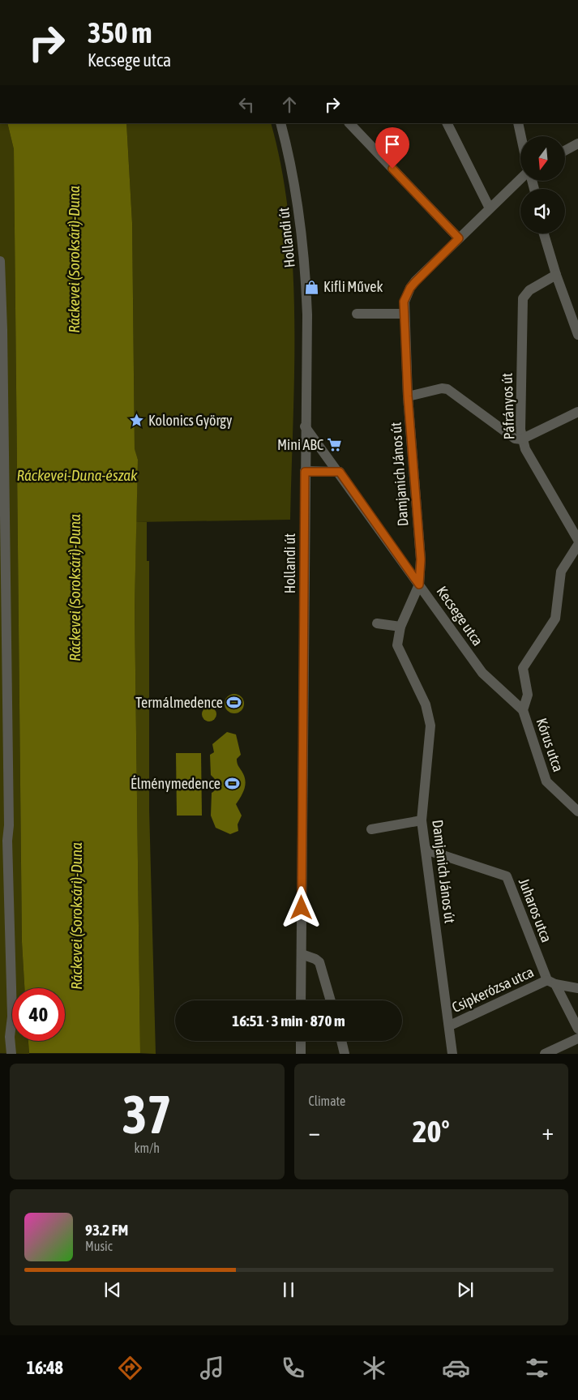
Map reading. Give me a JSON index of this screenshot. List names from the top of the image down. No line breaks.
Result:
{"streets":{"street":["Hollandi út","Páfrányos út","Damjanich János út","Kecsege utca","Kórus utca","Juharos utca","Csipkerózsa utca"]},"crossings":[["Hollandi út","Kecsege utca"],["Damjanich János út","Kecsege utca"],["Damjanich János út","Juharos utca"],["Damjanich János út","Csipkerózsa utca"],["Kecsege utca","Kórus utca"],["Juharos utca","Csipkerózsa utca"]],"water":["Ráckevei (Soroksári)-Duna","Ráckevei-Duna-észak"],"places":{"shop":["Kifli Művek"],"place":["Kolonics György"],"supermarket":["Mini ABC"],"sports":["Termálmedence","Élménymedence"]},"north":"bottom","page":{"turn":["350 m","Kecsege utca"],"limit":"40","trip":"16:51 · 3 min · 870 m","tile":[["37","km/h"],"Climate"],"heat":["−","20°","+"],"song":["93.2 FM","Music"],"tabs":"16:48"}}
